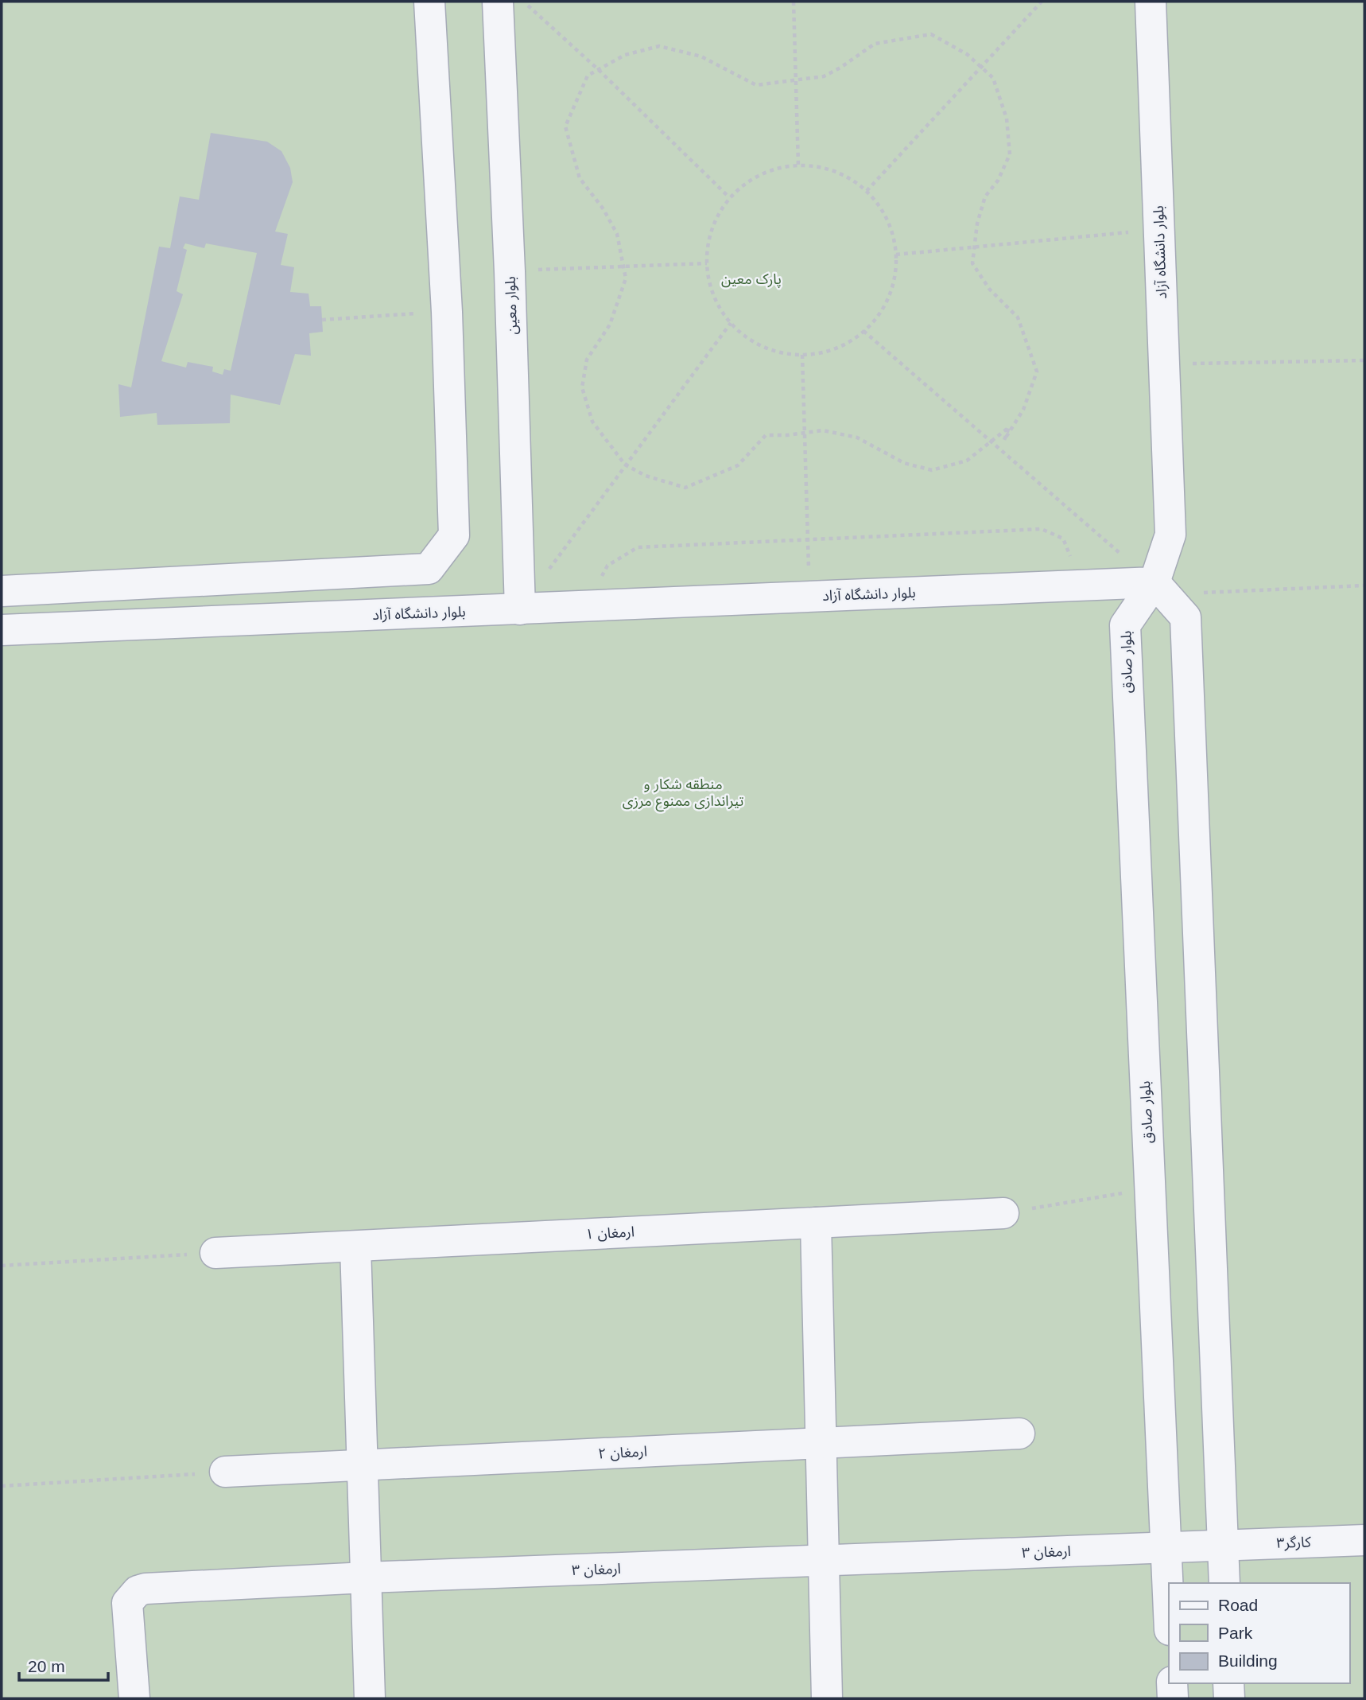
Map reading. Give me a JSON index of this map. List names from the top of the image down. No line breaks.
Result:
{"streets":{"street":["بلوار دانشگاه آزاد","بلوار معین","بلوار صادق","ارمغان ۱","ارمغان ۲","کارگر۳","ارمغان ۳"]},"crossings":[["بلوار دانشگاه آزاد","بلوار معین"],["بلوار دانشگاه آزاد","بلوار صادق"],["بلوار صادق","کارگر۳"],["بلوار صادق","ارمغان ۳"],["کارگر۳","ارمغان ۳"]],"parks":["پارک معین","منطقه شکار و تیراندازی ممنوع مرزی"],"legend":["Road","Park","Building"],"scale_bar":"20 m"}
